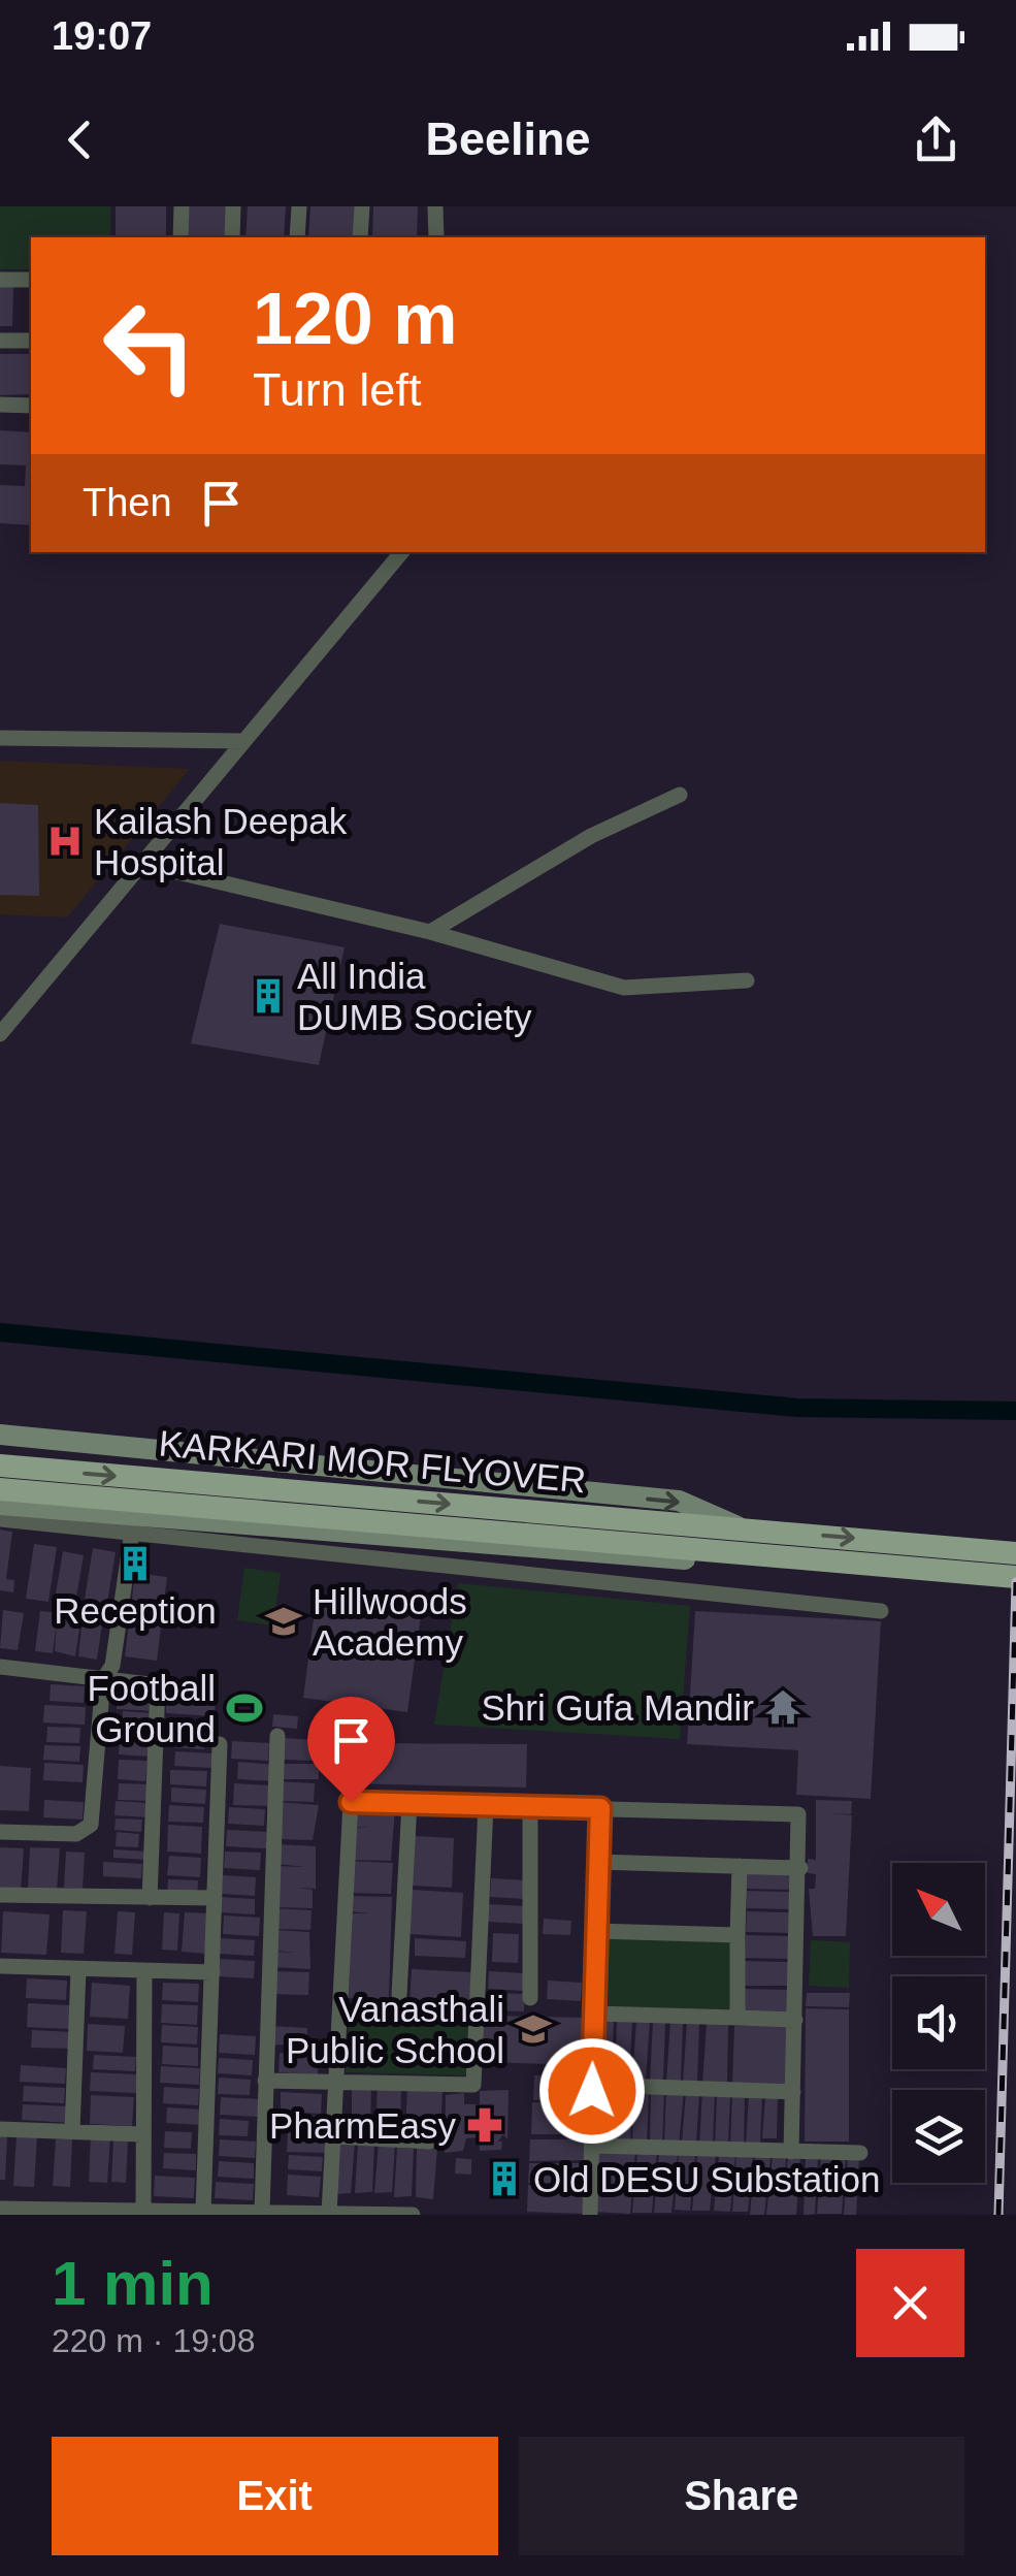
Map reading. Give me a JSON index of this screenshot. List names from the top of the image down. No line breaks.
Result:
{"streets":{"main road":["KARKARI MOR FLYOVER"]},"places":{"hospital":["Kailash Deepak Hospital"],"building":["All India DUMB Society","Reception","Old DESU Substation"],"school or university":["Hillwoods Academy","Vanasthali Public School"],"temple":["Shri Gufa Mandir"],"sports":["Football Ground"],"pharmacy":["PharmEasy"]},"north":"top left","page":{"status":"19:07","header":"Beeline","turn":["120 m","Turn left"],"then":"Then","heading":["1 min","220 m · 19:08"],"buttons":["Exit","Share"]}}
